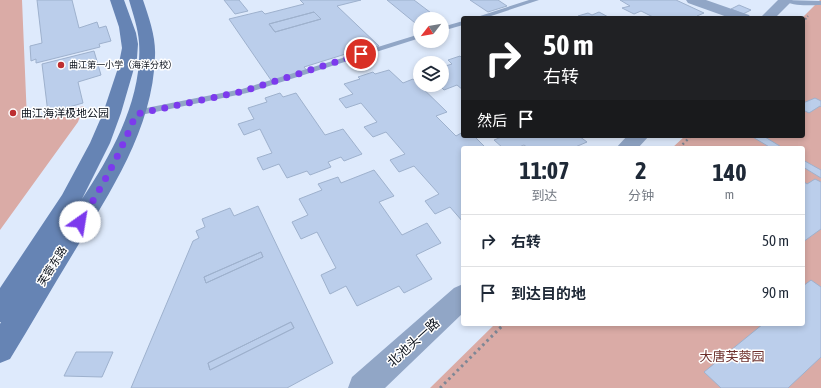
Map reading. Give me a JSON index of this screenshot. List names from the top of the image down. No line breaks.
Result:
{"streets":{"main road":["芙蓉东路"],"street":["北池头一路"]},"parks":["大唐芙蓉园"],"places":["曲江第一小学（海洋分校）","曲江海洋极地公园"],"north":"bottom left","page":{"turn":["50 m","右转"],"then":"然后","eta":["11:07","到达","2","分钟","140","m"],"list":[{"name":"右转","value":"50 m"},{"name":"到达目的地","value":"90 m"}]}}
